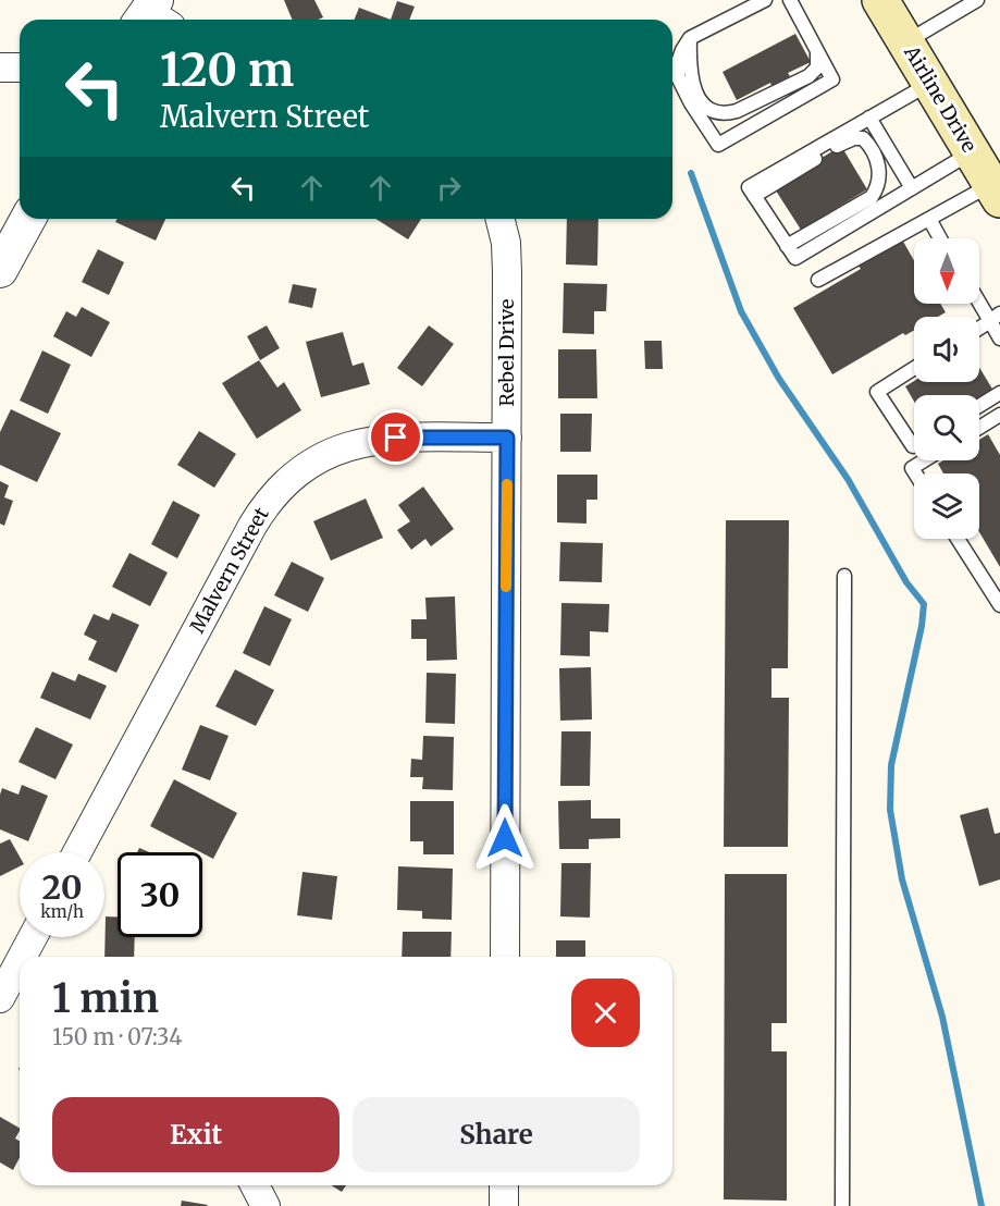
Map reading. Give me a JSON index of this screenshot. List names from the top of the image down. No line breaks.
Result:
{"streets":{"main road":["Airline Drive"],"street":["Rebel Drive","Malvern Street"]},"crossings":[["Rebel Drive","Malvern Street"]],"north":"bottom","page":{"turn":["120 m","Malvern Street"],"speed":"20 km/h","limit":"30","heading":["1 min","150 m · 07:34"],"buttons":["Exit","Share"]}}
